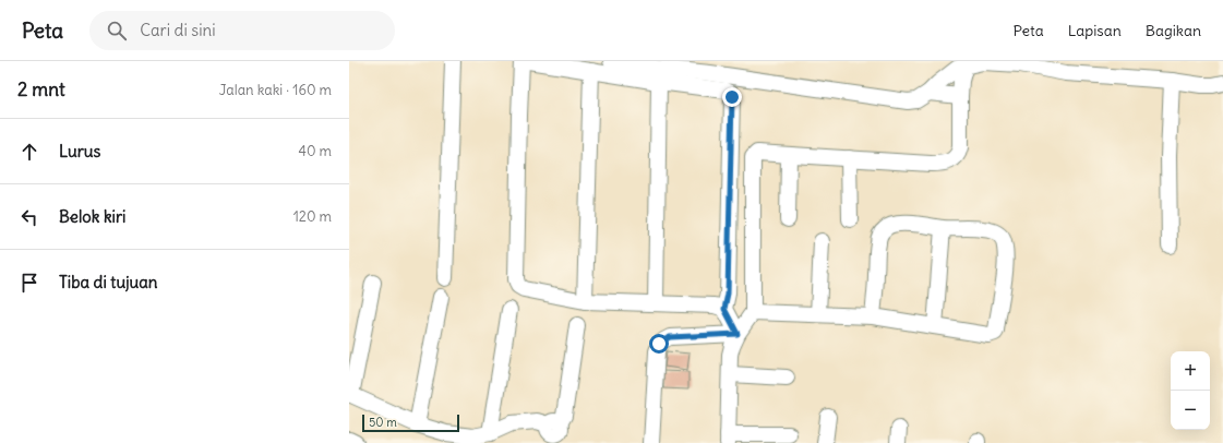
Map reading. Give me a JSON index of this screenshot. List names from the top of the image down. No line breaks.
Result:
{"scale_bar":"50 m","page":{"header":"Peta","search":"Cari di sini","nav":["Peta","Lapisan","Bagikan"],"heading":["2 mnt","Jalan kaki · 160 m"],"list":[["Lurus","40 m"],["Belok kiri","120 m"],"Tiba di tujuan"],"map_buttons":["+","−"],"scale":"50 m"}}
